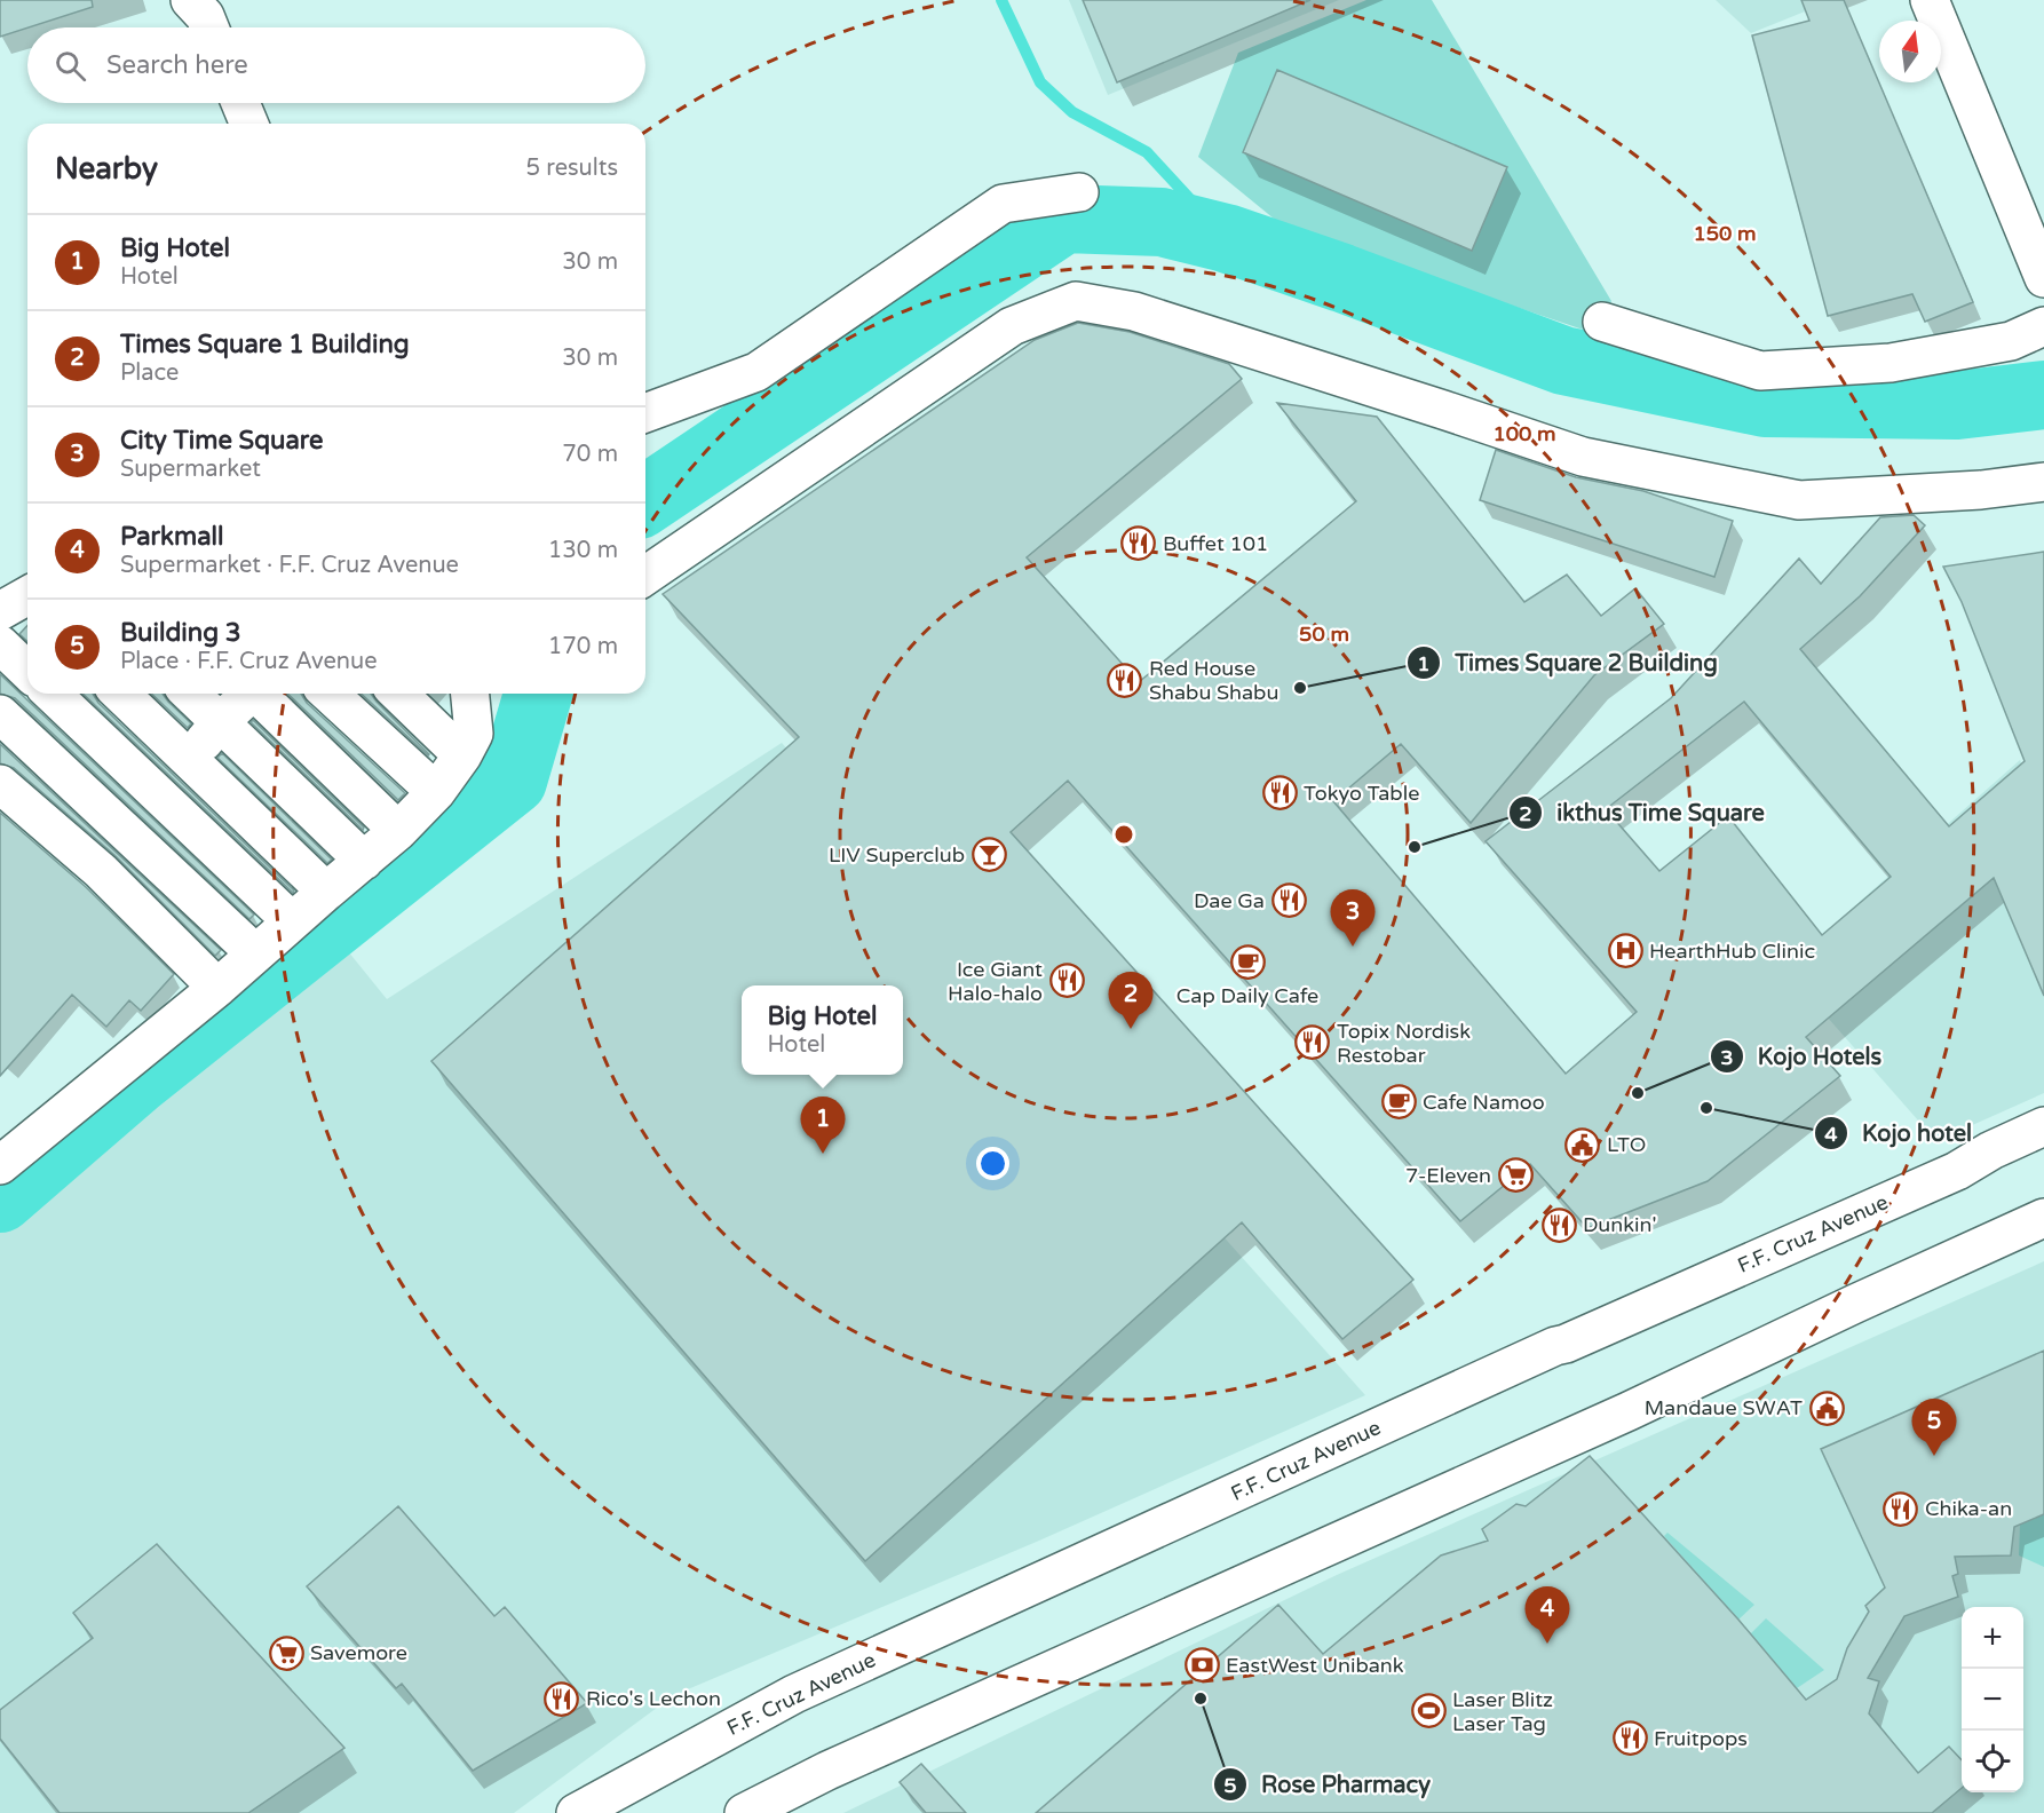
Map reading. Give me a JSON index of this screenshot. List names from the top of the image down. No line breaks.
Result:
{"streets":{"street":["F.F. Cruz Avenue"]},"places":{"restaurant":["Buffet 101","Red House Shabu Shabu","Tokyo Table","Dae Ga","Ice Giant Halo-halo","Topix Nordisk Restobar","Dunkin'","Chika-an","Rico's Lechon","Fruitpops"],"other":["Times Square 2 Building","ikthus Time Square","Kojo Hotels","Kojo hotel","Rose Pharmacy"],"bar":["LIV Superclub"],"hospital":["HearthHub Clinic"],"cafe":["Cap Daily Cafe","Cafe Namoo"],"public building":["LTO","Mandaue SWAT"],"supermarket":["7-Eleven","Savemore"],"bank":["EastWest Unibank"],"sports":["Laser Blitz Laser Tag"]},"north":"top","page":{"search":"Search here","heading":["Nearby","5 results"],"list":[{"mark":"1","name":"Big Hotel","note":"Hotel","value":"30 m"},{"mark":"2","name":"Times Square 1 Building","note":"Place","value":"30 m"},{"mark":"3","name":"City Time Square","note":"Supermarket","value":"70 m"},{"mark":"4","name":"Parkmall","note":"Supermarket · F.F. Cruz Avenue","value":"130 m"},{"mark":"5","name":"Building 3","note":"Place · F.F. Cruz Avenue","value":"170 m"}],"pins":["3","2","1","5","4"],"popup":["Big Hotel","Hotel"],"map_buttons":["+","−"]},"rings":["150 m","100 m","50 m"]}
